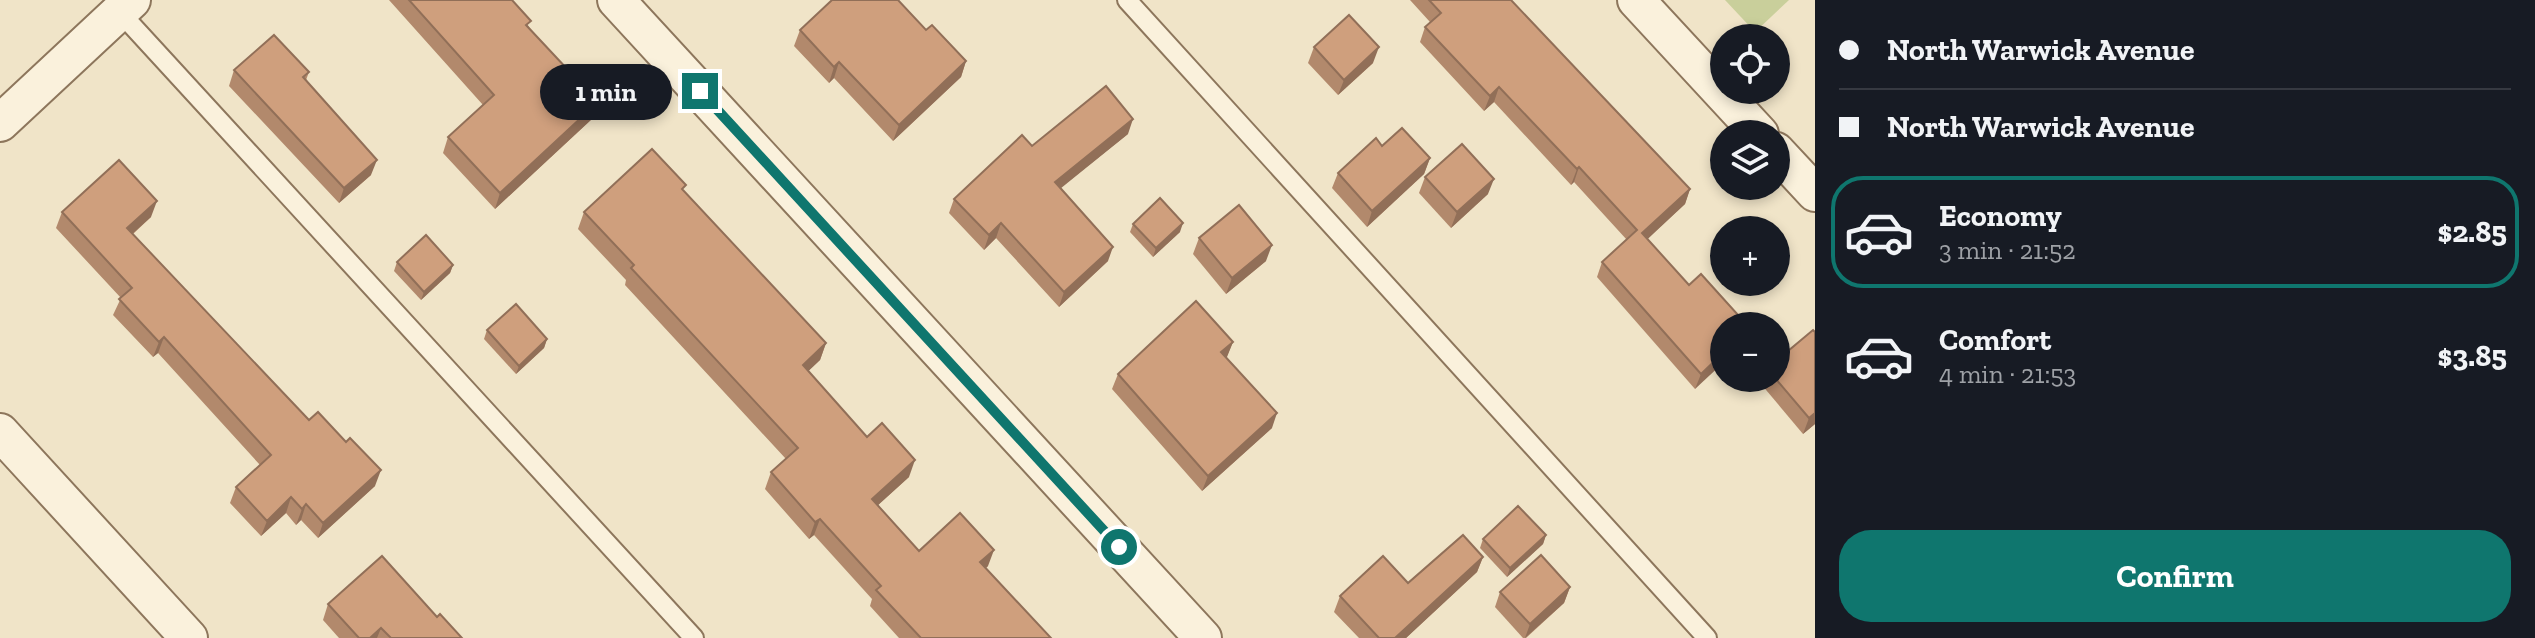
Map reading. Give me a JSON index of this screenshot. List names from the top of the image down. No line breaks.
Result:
{"page":{"banner":["North Warwick Avenue","North Warwick Avenue"],"map_buttons":["+","−"],"bubble":"1 min","list":[{"name":"Economy","note":"3 min · 21:52","value":"$2.85"},{"name":"Comfort","note":"4 min · 21:53","value":"$3.85"}],"buttons":"Confirm"}}
